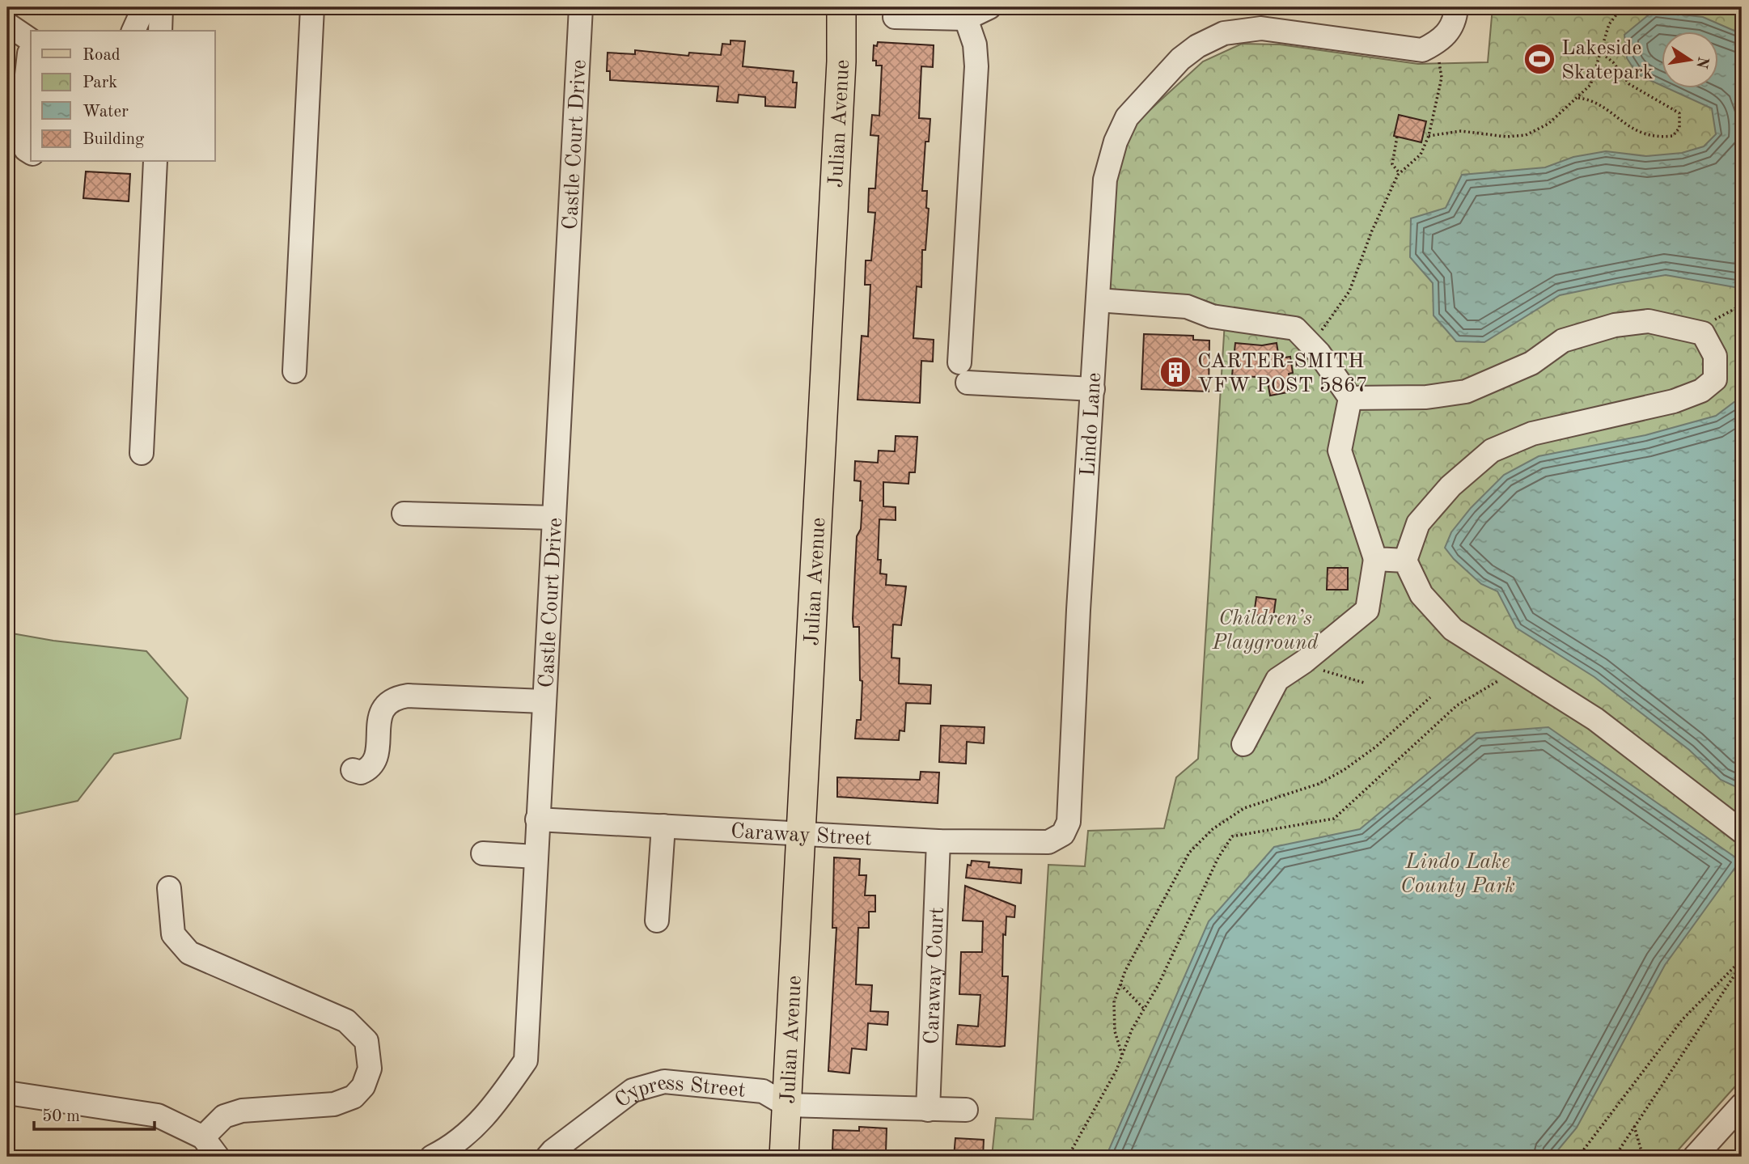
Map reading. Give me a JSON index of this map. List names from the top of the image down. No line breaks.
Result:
{"streets":{"main road":["Julian Avenue"],"street":["Castle Court Drive","Lindo Lane","Caraway Street","Caraway Court","Cypress Street"]},"crossings":[["Julian Avenue","Caraway Street"],["Julian Avenue","Cypress Street"],["Castle Court Drive","Caraway Street"],["Lindo Lane","Caraway Street"],["Caraway Street","Caraway Court"],["Caraway Court","Cypress Street"]],"parks":["Children’s Playground","Lindo Lake County Park"],"places":{"sports":["Lakeside Skatepark"],"building":["CARTER-SMITH VFW POST 5867"]},"legend":["Road","Park","Water","Building"],"scale_bar":"50 m","north":"right"}
